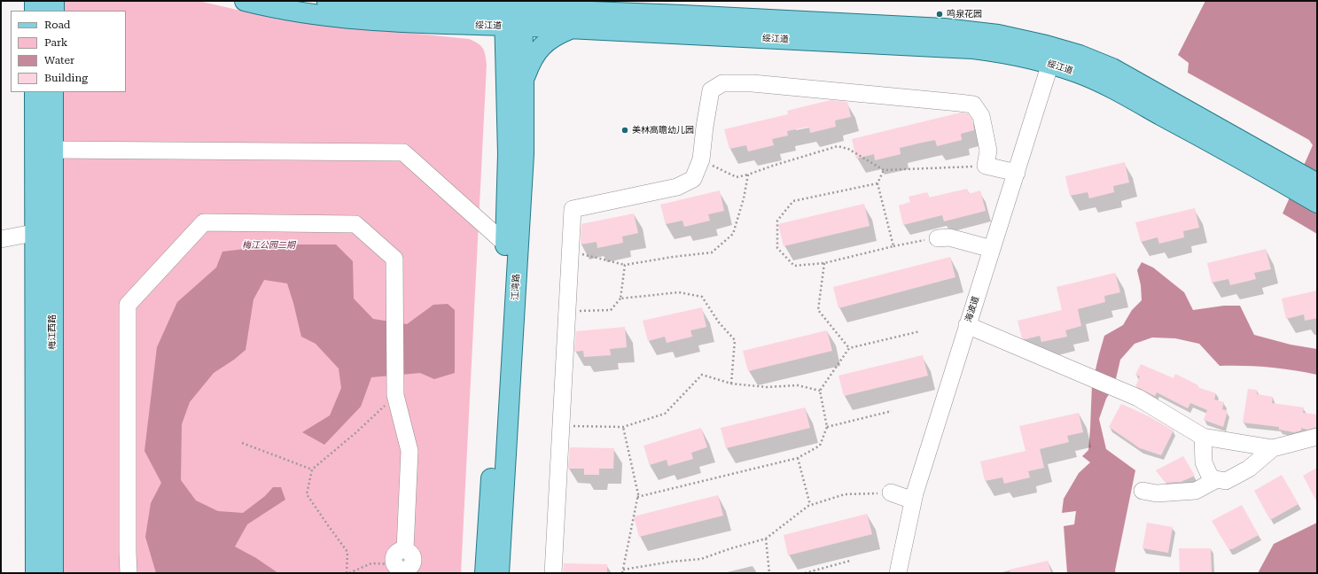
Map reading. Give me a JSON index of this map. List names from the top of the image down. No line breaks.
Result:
{"streets":{"main road":["绥江道","江湾路","梅江西路"],"street":["海波道"]},"crossings":[["绥江道","江湾路"],["绥江道","海波道"]],"parks":["梅江公园二期"],"places":["鸣泉花园","美林高瞻幼儿园"],"legend":["Road","Park","Water","Building"]}
